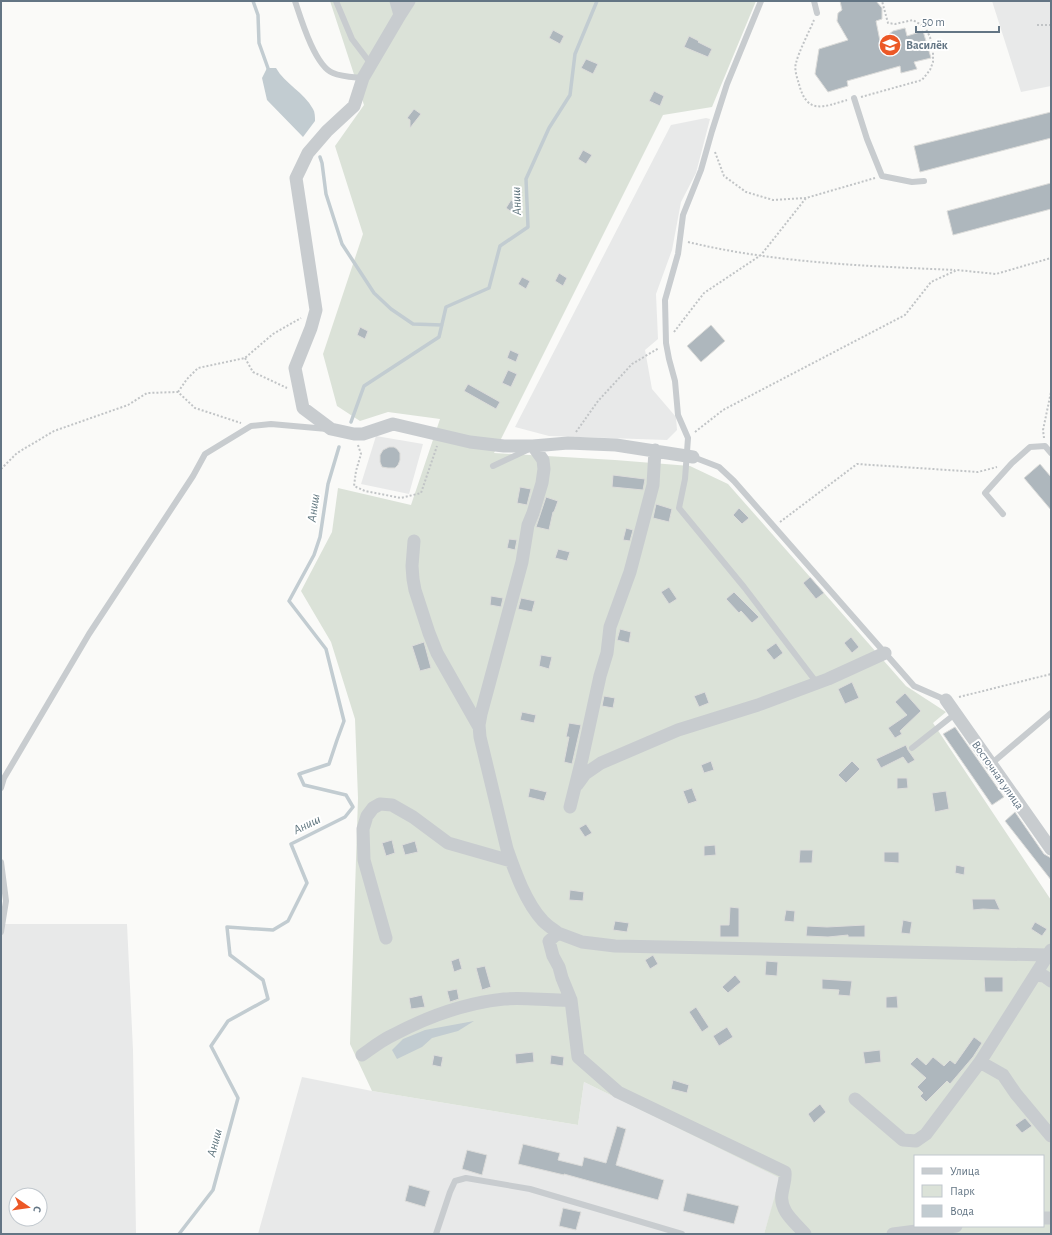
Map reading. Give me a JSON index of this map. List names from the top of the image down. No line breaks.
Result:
{"streets":{"street":["Восточная улица"]},"water":["Аниш"],"places":{"school or university":["Василёк"]},"legend":["Улица","Парк","Вода"],"scale_bar":"50 m","north":"right"}
